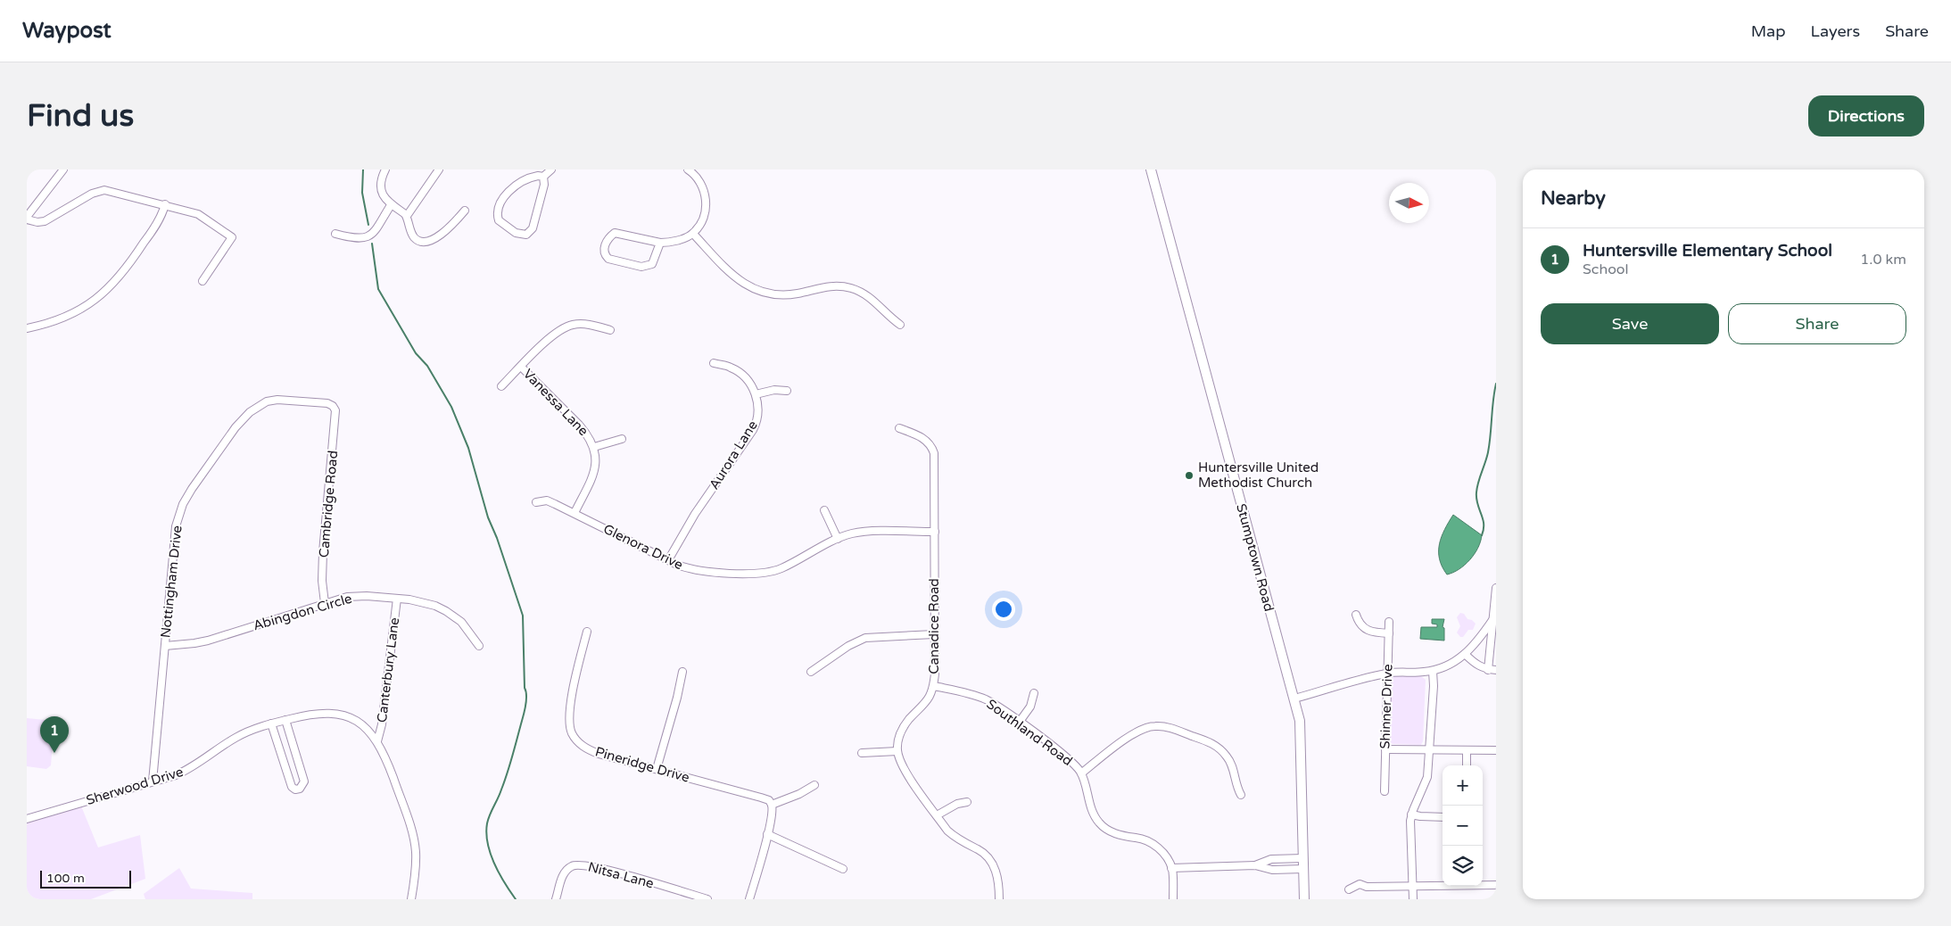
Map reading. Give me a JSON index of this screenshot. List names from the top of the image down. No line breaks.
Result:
{"streets":{"street":["Vanessa Lane","Aurora Lane","Cambridge Road","Glenora Drive","Stumptown Road","Nottingham Drive","Abingdon Circle","Canadice Road","Canterbury Lane","Shinner Drive","Southland Road","Pineridge Drive","Sherwood Drive","Nitsa Lane"]},"crossings":[["Vanessa Lane","Glenora Drive"],["Aurora Lane","Glenora Drive"],["Cambridge Road","Nottingham Drive"],["Cambridge Road","Abingdon Circle"],["Glenora Drive","Canadice Road"],["Nottingham Drive","Abingdon Circle"],["Nottingham Drive","Sherwood Drive"],["Abingdon Circle","Canterbury Lane"],["Canadice Road","Southland Road"],["Canterbury Lane","Sherwood Drive"]],"places":["Huntersville United Methodist Church"],"scale_bar":"100 m","north":"right","page":{"header":"Waypost","nav":["Map","Layers","Share"],"buttons":["Directions",["Save","Share"]],"title":"Find us","heading":"Nearby","list":[{"mark":"1","name":"Huntersville Elementary School","note":"School","value":"1.0 km"}],"pins":"1","map_buttons":["+","−"],"scale":"100 m"}}
